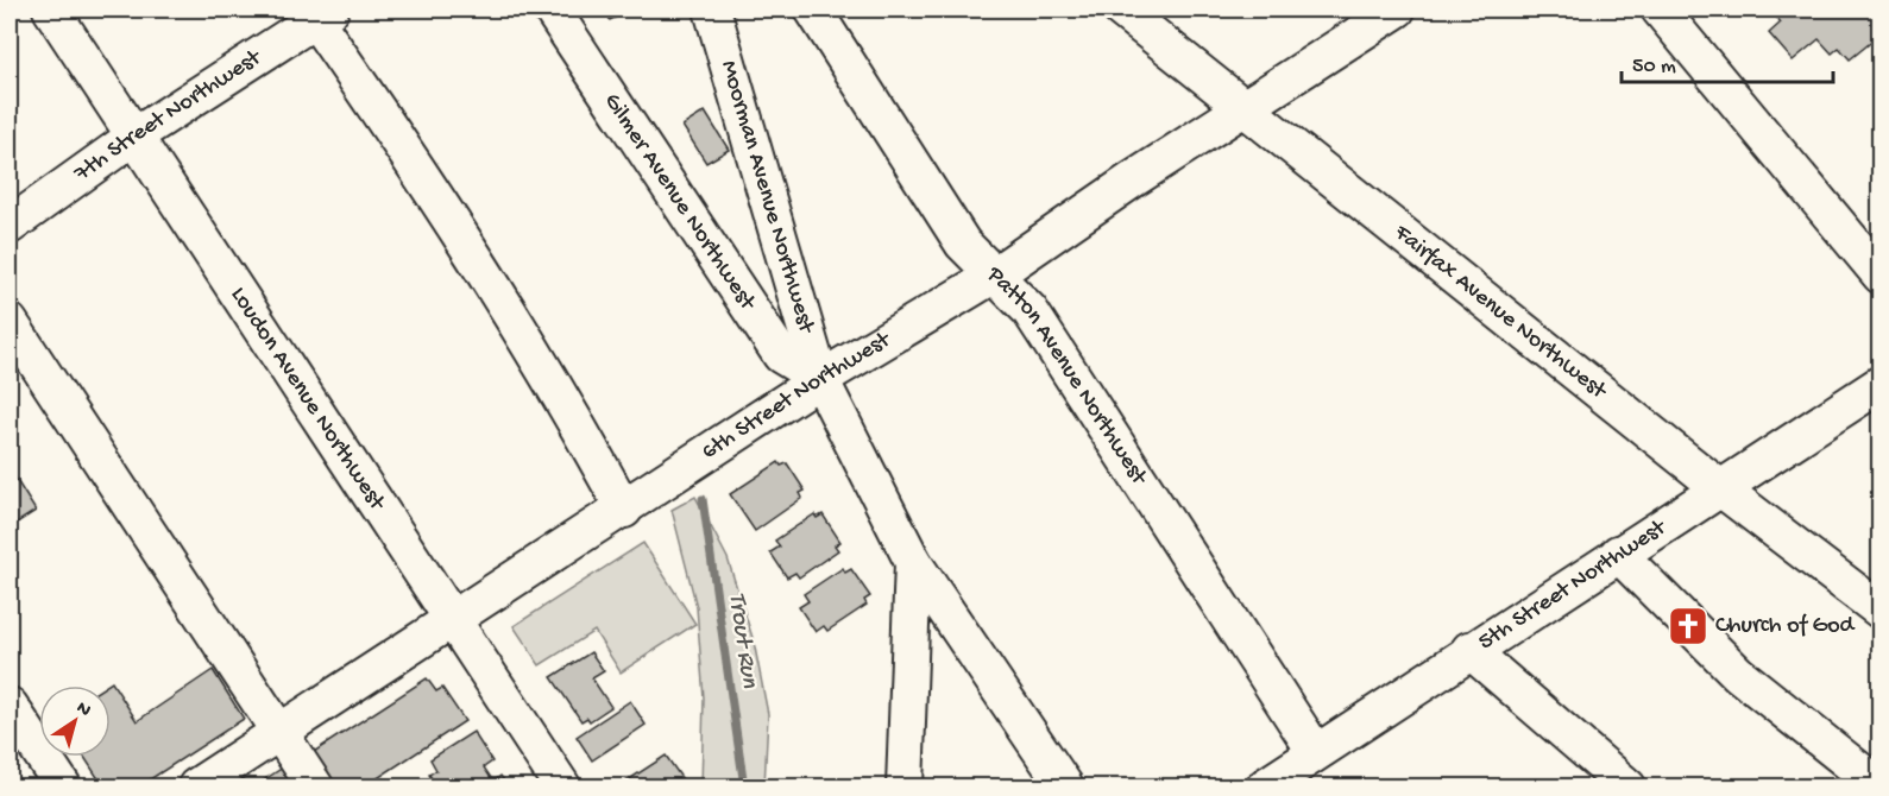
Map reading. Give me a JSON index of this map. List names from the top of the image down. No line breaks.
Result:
{"streets":{"street":["7th Street Northwest","Moorman Avenue Northwest","Gilmer Avenue Northwest","Fairfax Avenue Northwest","Patton Avenue Northwest","Loudon Avenue Northwest","6th Street Northwest","5th Street Northwest"]},"crossings":[["7th Street Northwest","Loudon Avenue Northwest"],["Moorman Avenue Northwest","Gilmer Avenue Northwest"],["Moorman Avenue Northwest","6th Street Northwest"],["Gilmer Avenue Northwest","6th Street Northwest"],["Fairfax Avenue Northwest","6th Street Northwest"],["Fairfax Avenue Northwest","5th Street Northwest"],["Patton Avenue Northwest","6th Street Northwest"],["Patton Avenue Northwest","5th Street Northwest"],["Loudon Avenue Northwest","6th Street Northwest"]],"water":["Trout Run"],"places":{"church":["Church of God"]},"scale_bar":"50 m","north":"top right"}
